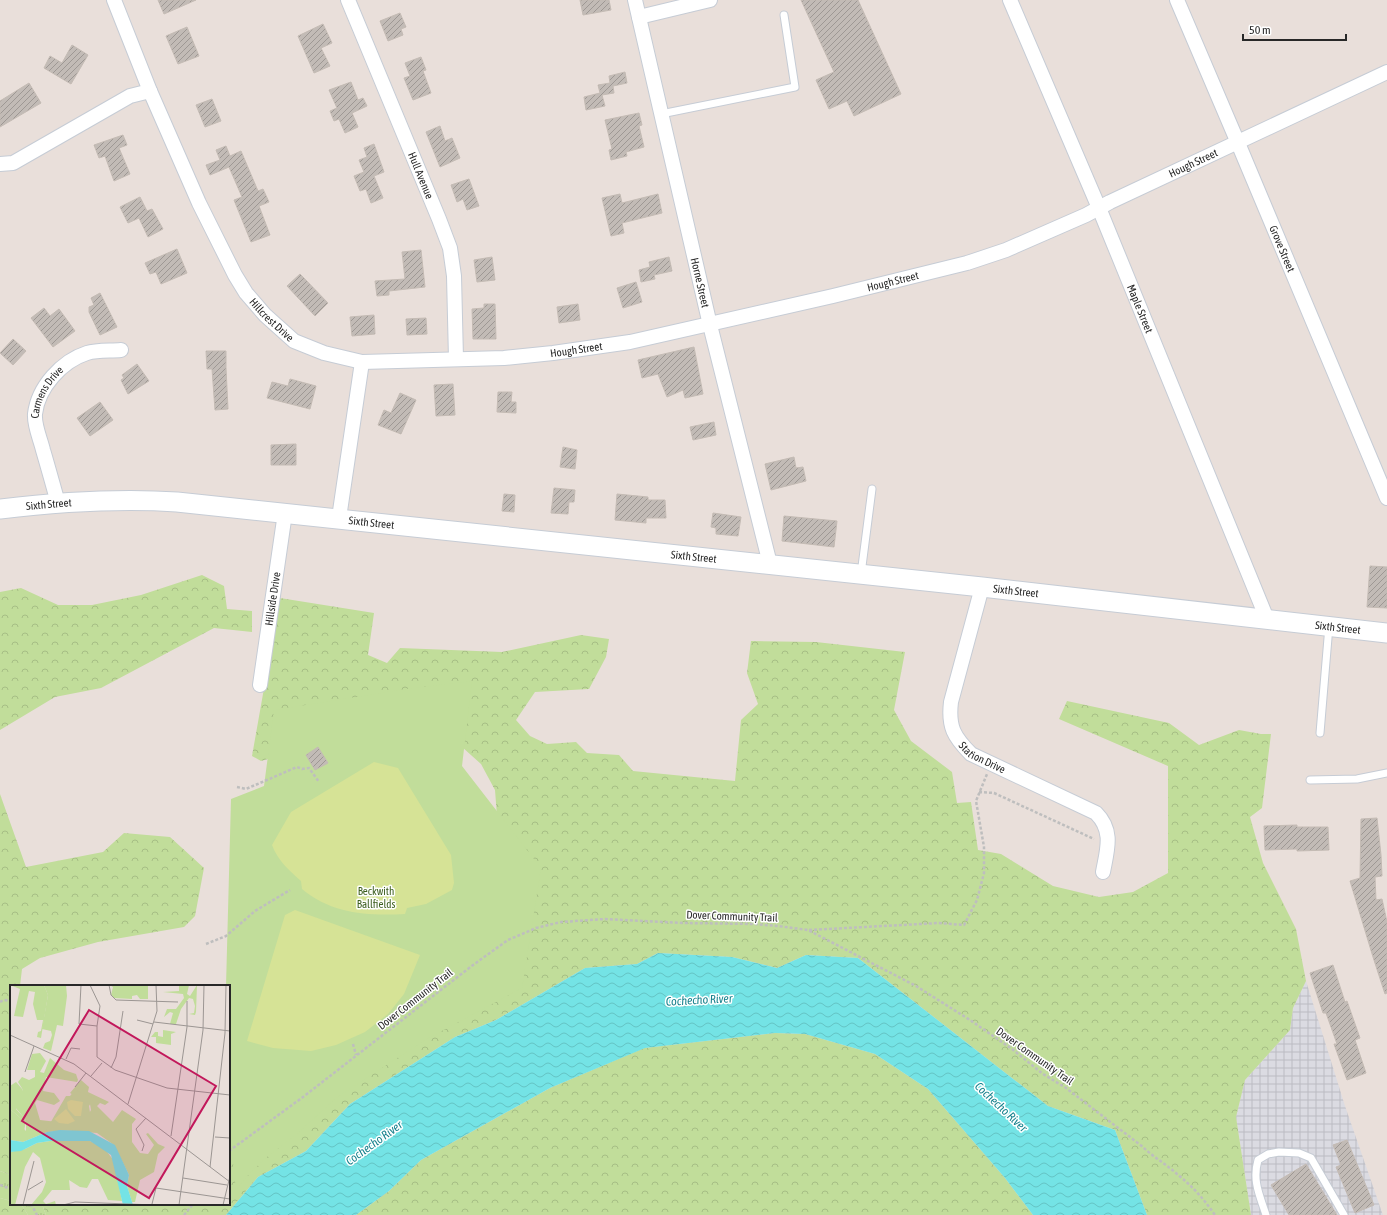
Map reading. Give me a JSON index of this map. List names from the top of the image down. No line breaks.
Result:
{"streets":{"main road":["Sixth Street"],"street":["Hough Street","Hull Avenue","Grove Street","Horne Street","Maple Street","Hillcrest Drive","Carmens Drive","Hillside Drive","Station Drive"],"path":["Dover Community Trail"]},"crossings":[["Hough Street","Hull Avenue"],["Hough Street","Grove Street"],["Hough Street","Horne Street"],["Hough Street","Maple Street"],["Hough Street","Hillcrest Drive"],["Horne Street","Sixth Street"],["Maple Street","Sixth Street"],["Carmens Drive","Sixth Street"],["Sixth Street","Hillside Drive"],["Sixth Street","Station Drive"]],"water":["Cochecho River"],"parks":["Beckwith Ballfields"],"scale_bar":"50 m"}
